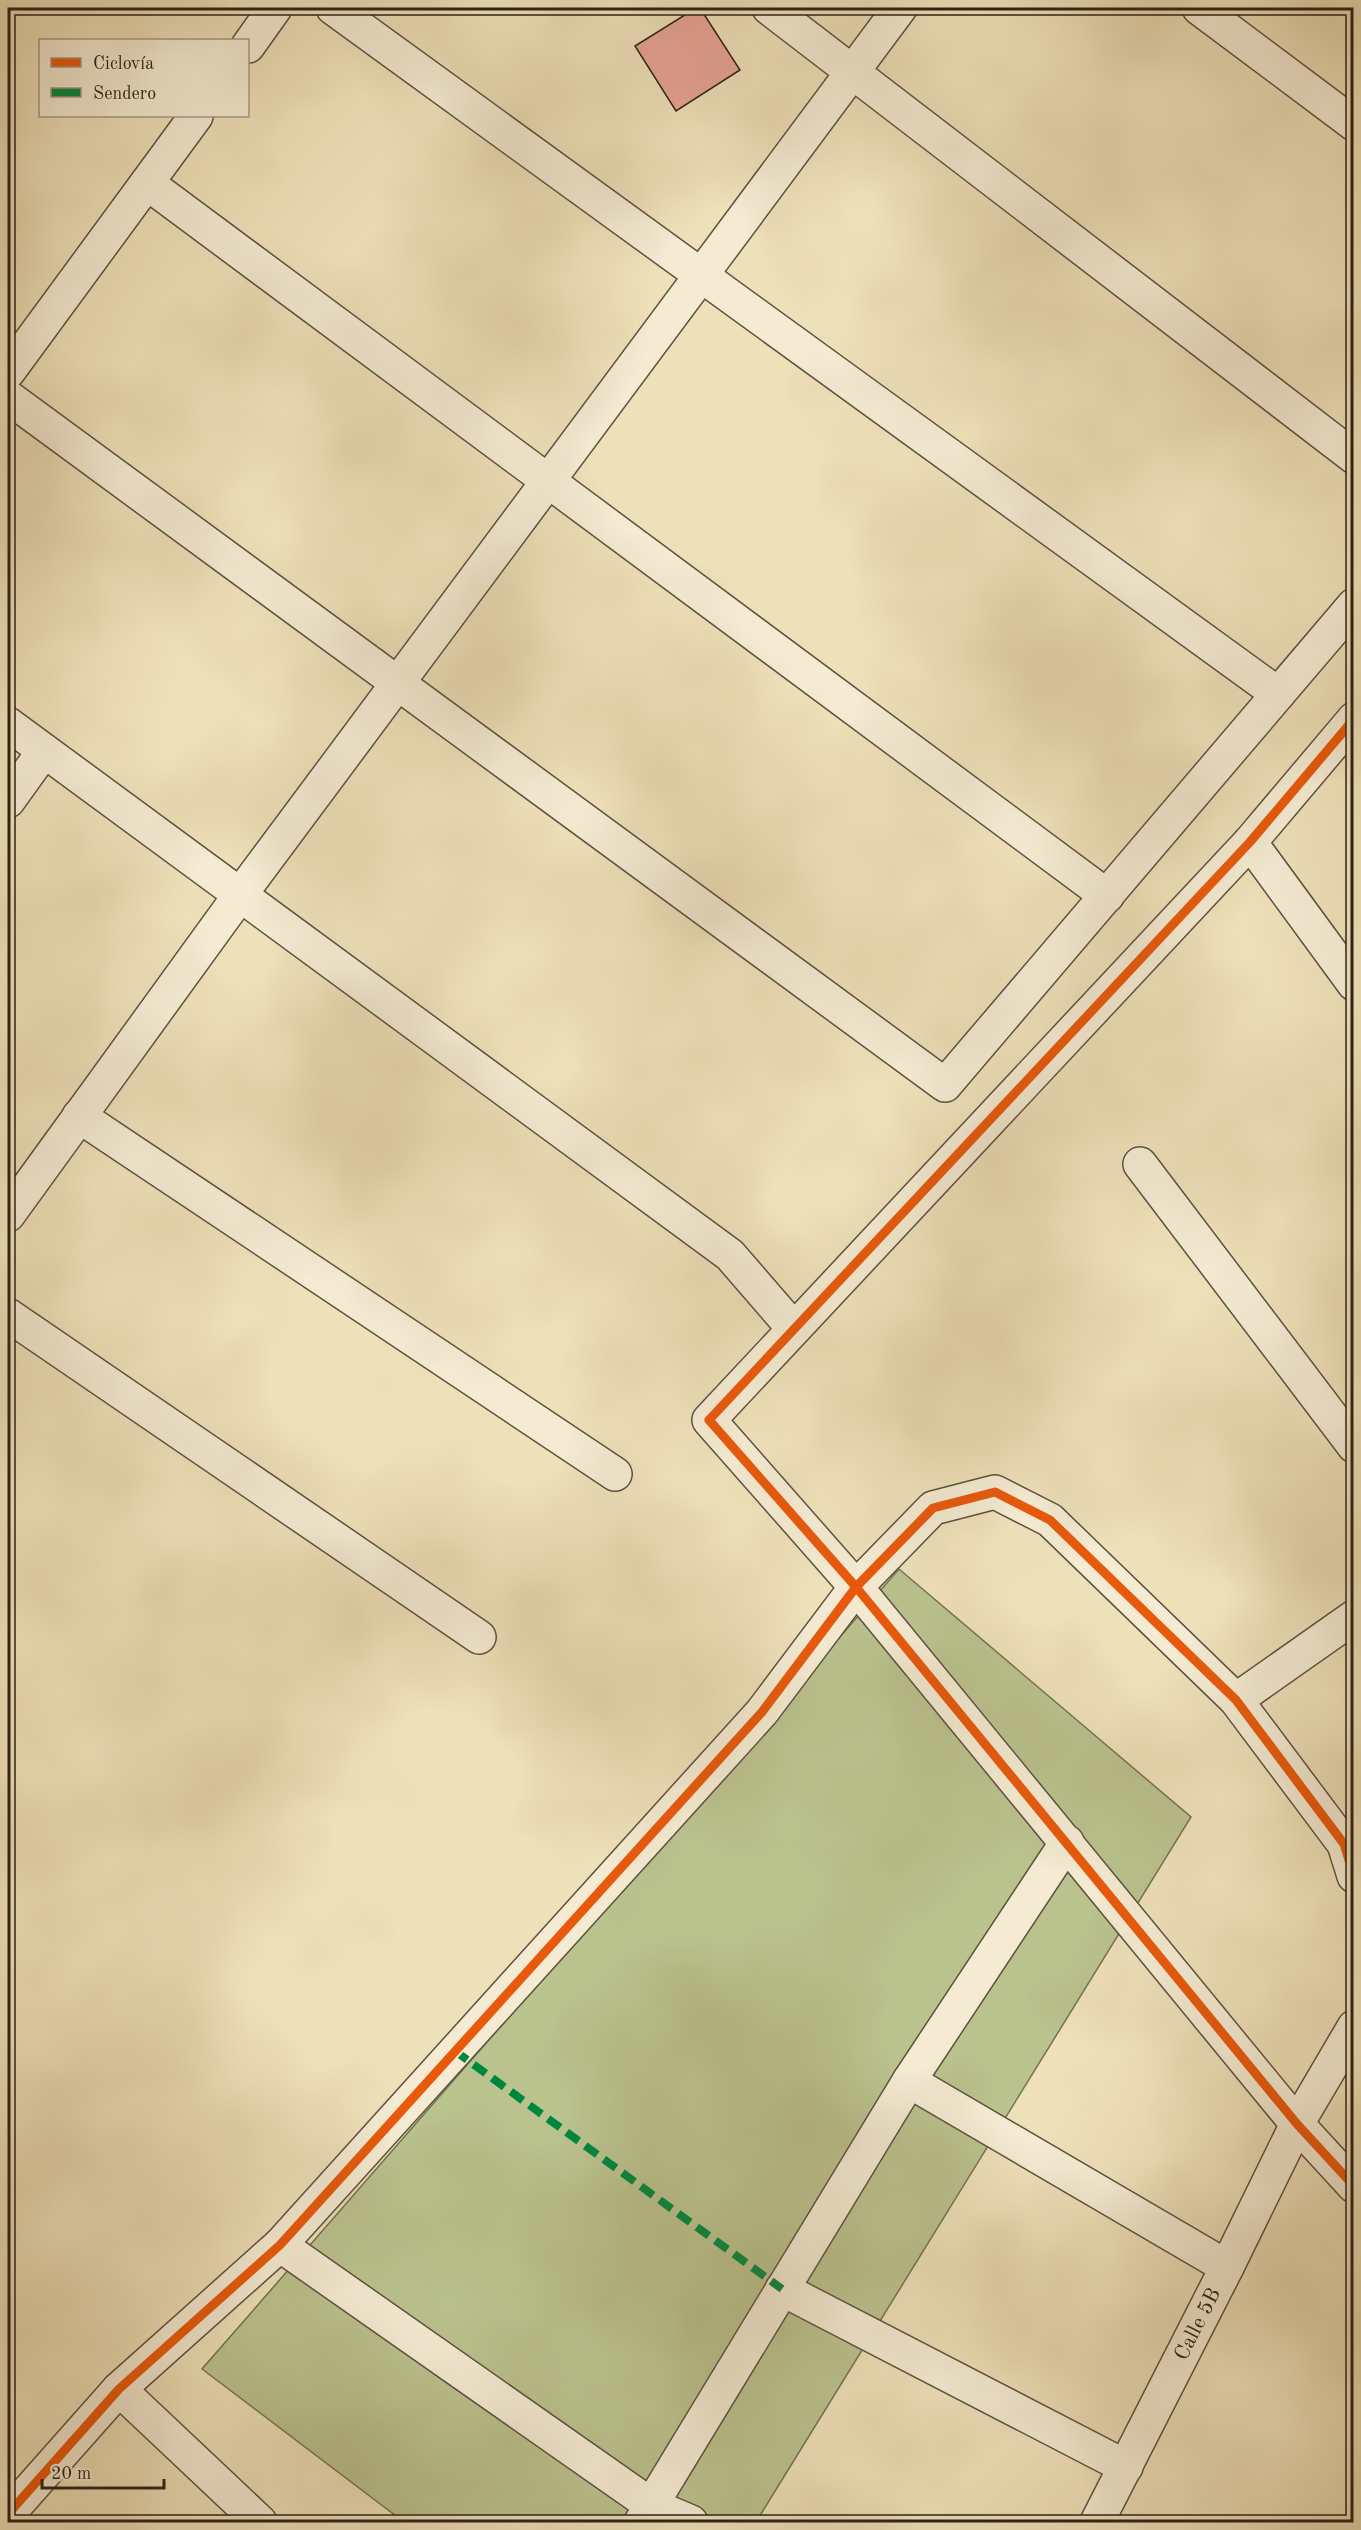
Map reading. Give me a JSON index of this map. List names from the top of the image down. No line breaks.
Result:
{"streets":{"street":["Calle 5B"]},"legend":["Ciclovía","Sendero"],"scale_bar":"20 m"}
